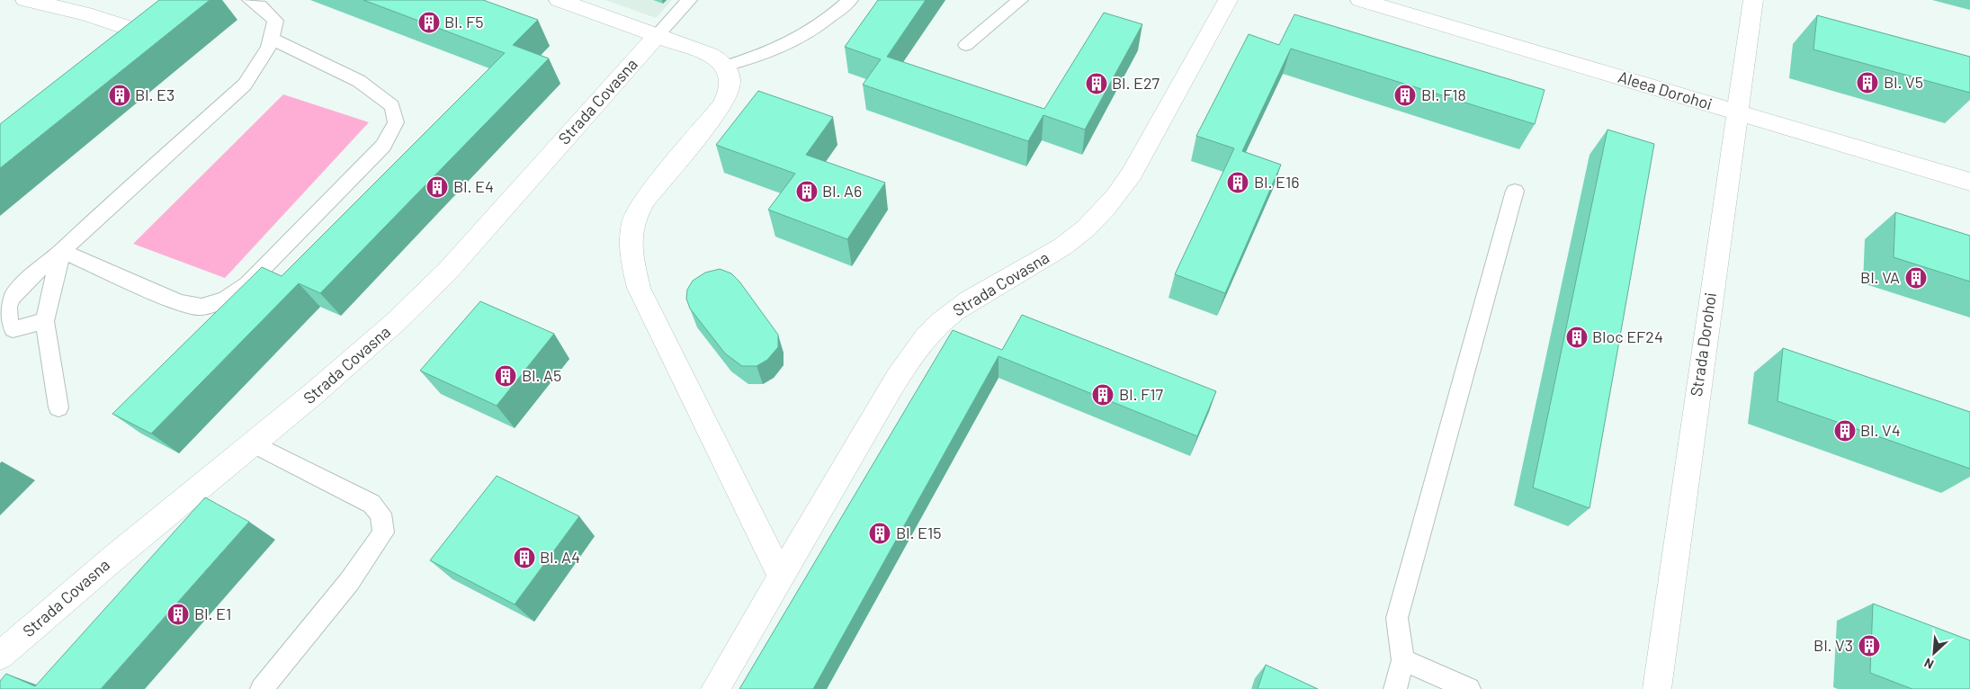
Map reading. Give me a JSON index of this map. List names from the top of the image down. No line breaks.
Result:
{"streets":{"street":["Aleea Dorohoi","Strada Covasna","Strada Dorohoi"]},"crossings":[["Aleea Dorohoi","Strada Dorohoi"]],"places":{"building":["Bl. F5","Bl. V5","Bl. E27","Bl. E3","Bl. F18","Bl. E16","Bl. E4","Bl. A6","Bl. VA","Bloc EF24","Bl. A5","Bl. F17","Bl. V4","Bl. E15","Bl. A4","Bl. E1","Bl. V3"]},"north":"bottom left"}
